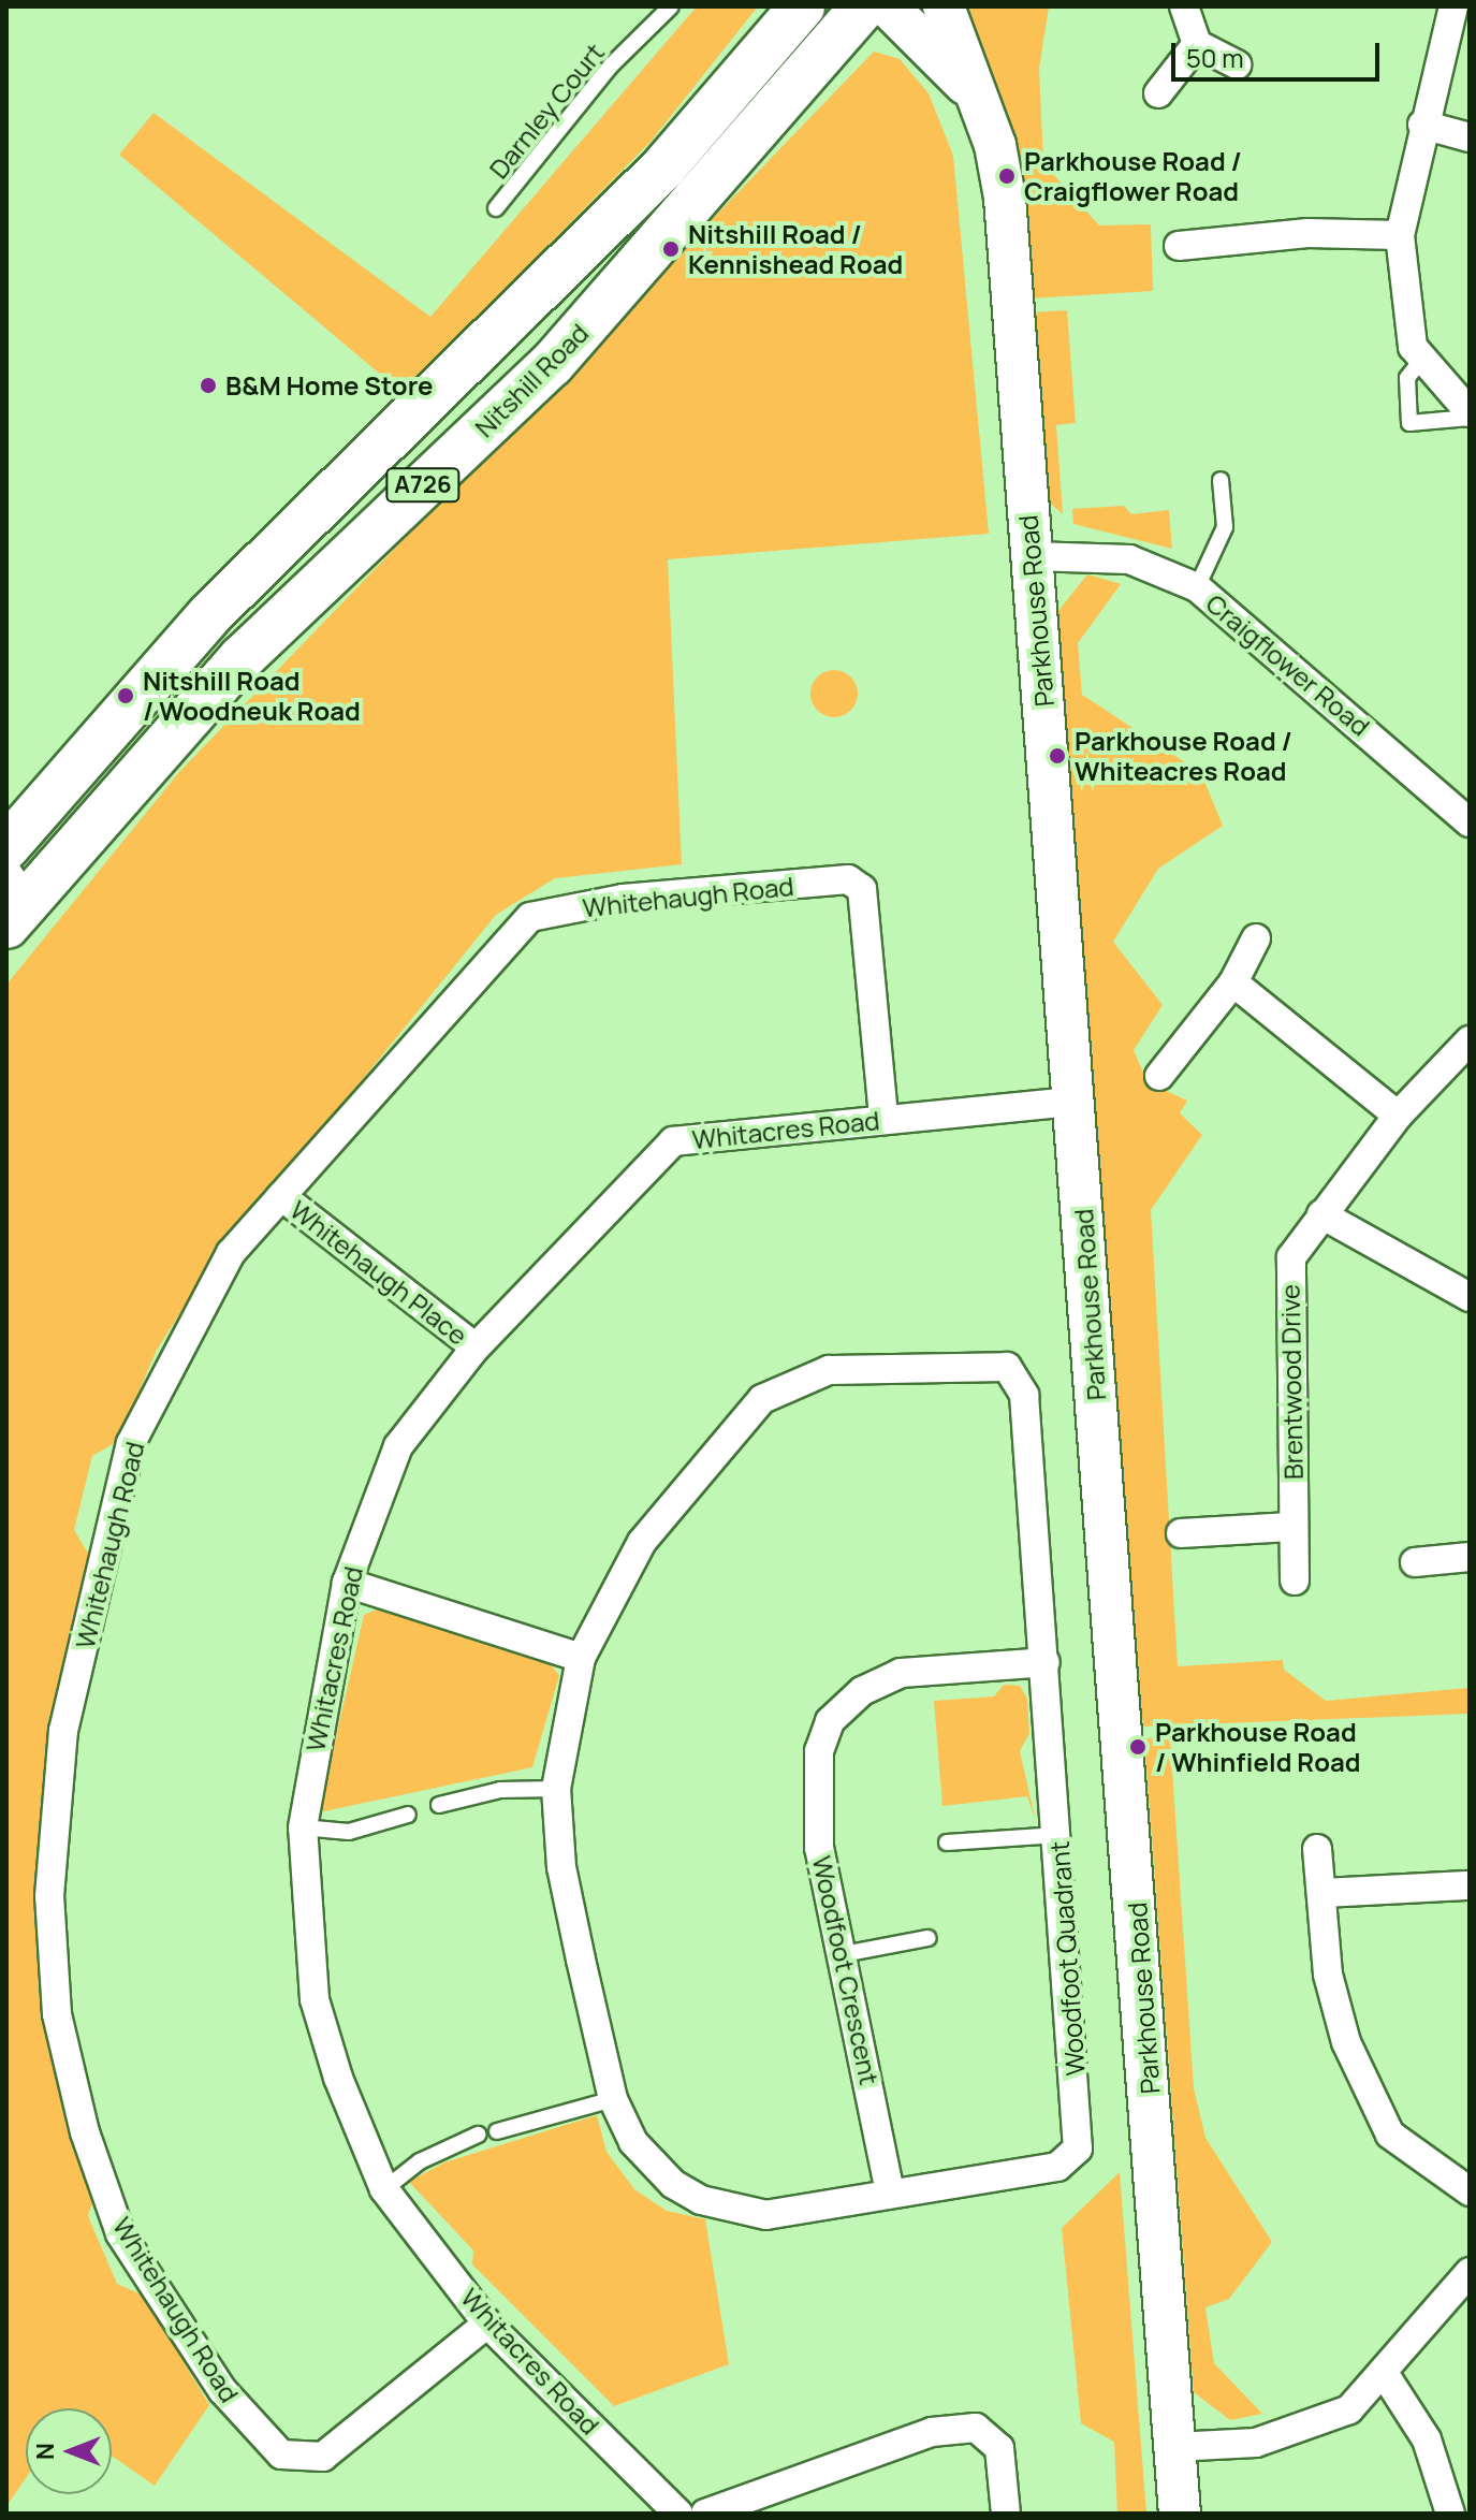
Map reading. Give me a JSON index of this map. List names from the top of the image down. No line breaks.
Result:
{"streets":{"main road":["Nitshill Road","A726","Parkhouse Road"],"street":["Craigflower Road","Whitehaugh Road","Whitacres Road","Whitehaugh Place","Brentwood Drive","Woodfoot Quadrant","Woodfoot Crescent"],"lane":["Darnley Court"]},"crossings":[["Parkhouse Road","Craigflower Road"],["Parkhouse Road","Whitacres Road"],["Whitehaugh Road","Whitacres Road"],["Whitehaugh Road","Whitehaugh Place"],["Whitacres Road","Whitehaugh Place"],["Woodfoot Quadrant","Woodfoot Crescent"]],"places":["Parkhouse Road / Craigflower Road","Nitshill Road / Kennishead Road","B&M Home Store","Nitshill Road / Woodneuk Road","Parkhouse Road / Whiteacres Road","Parkhouse Road / Whinfield Road"],"scale_bar":"50 m","north":"left"}
